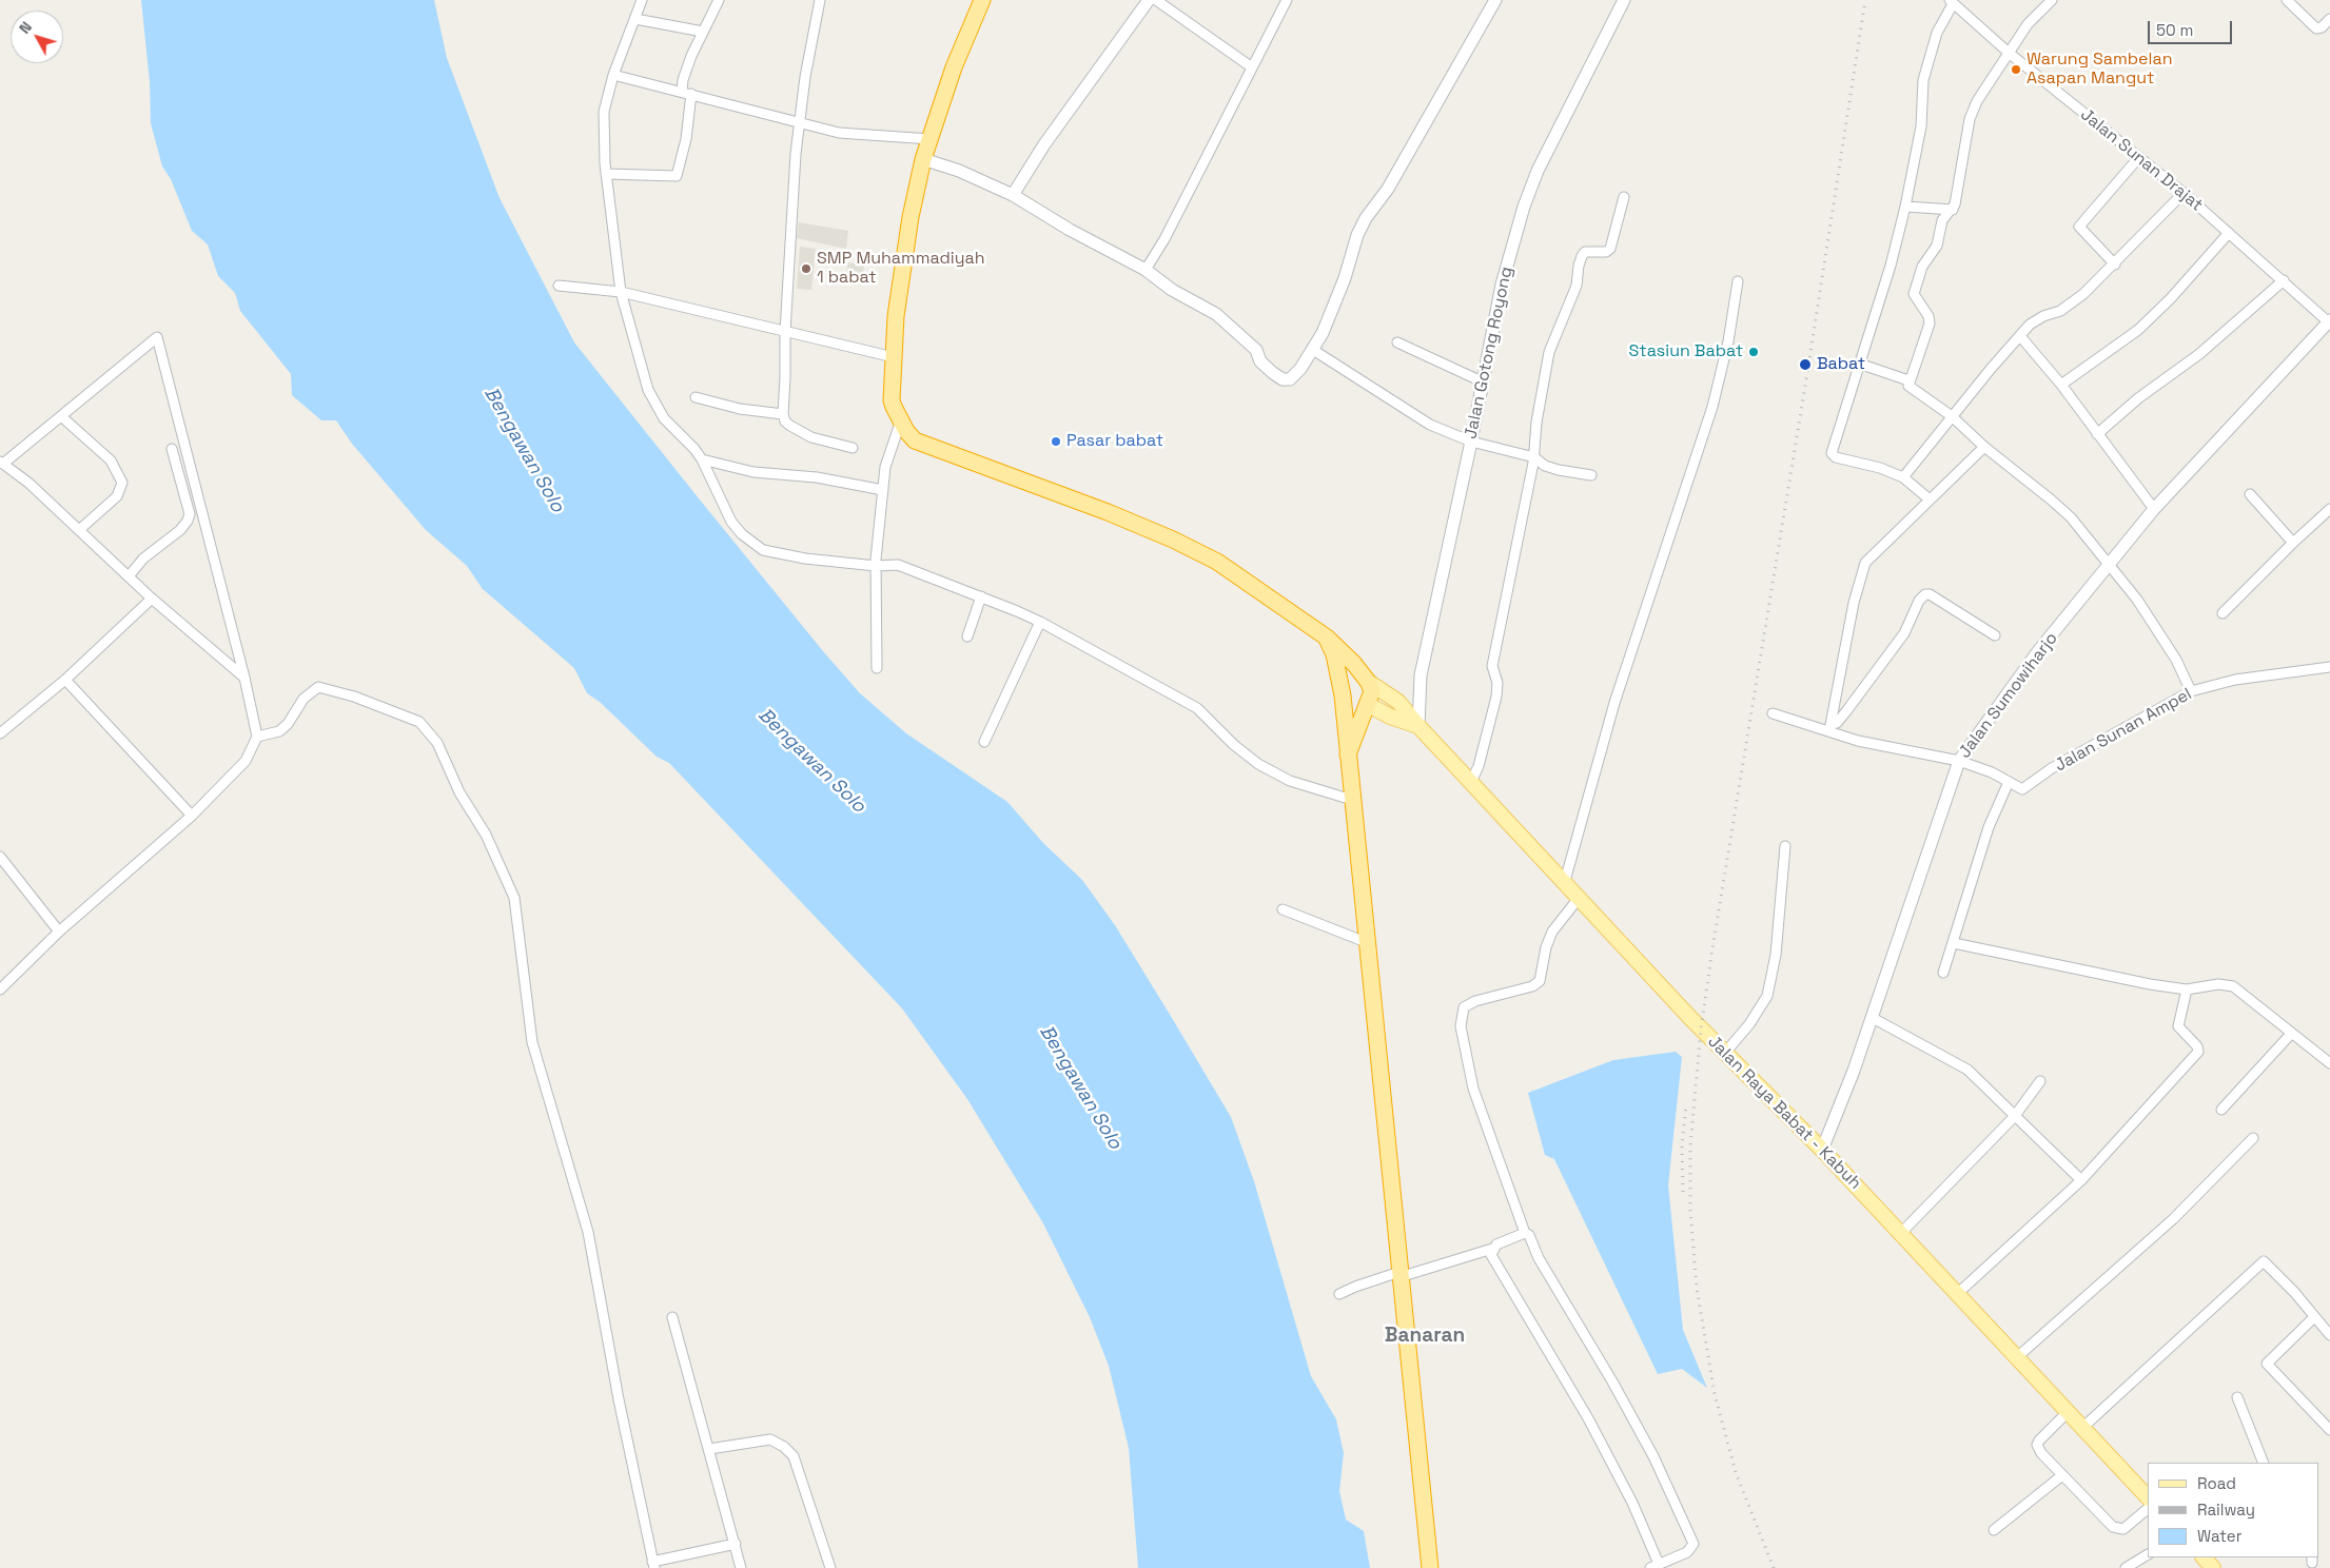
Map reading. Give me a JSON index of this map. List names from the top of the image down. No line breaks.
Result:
{"streets":{"main road":["Jalan Raya Babat - Kabuh"],"street":["Jalan Sunan Drajat","Jalan Gotong Royong","Jalan Sumowiharjo","Jalan Sunan Ampel"]},"crossings":[["Jalan Sunan Drajat","Jalan Sumowiharjo"],["Jalan Gotong Royong","Jalan Raya Babat - Kabuh"],["Jalan Sumowiharjo","Jalan Sunan Ampel"],["Jalan Sumowiharjo","Jalan Raya Babat - Kabuh"]],"districts":["Banaran"],"water":["Bengawan Solo"],"places":["Warung Sambelan Asapan Mangut","SMP Muhammadiyah 1 babat","Stasiun Babat","Babat","Pasar babat"],"legend":["Road","Railway","Water"],"scale_bar":"50 m","north":"top left"}
